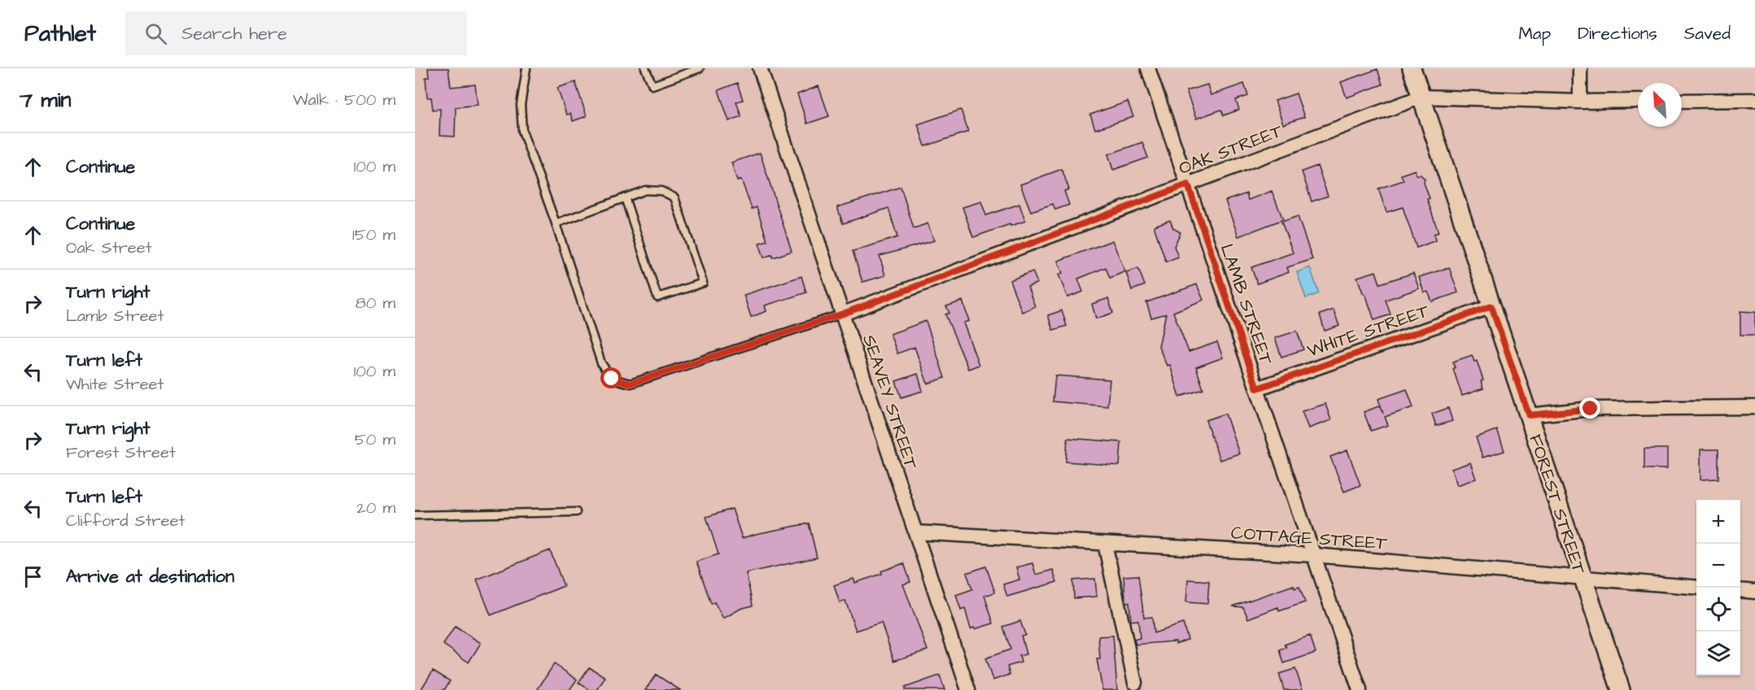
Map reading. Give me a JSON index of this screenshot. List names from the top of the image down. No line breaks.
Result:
{"streets":{"street":["OAK STREET","LAMB STREET","WHITE STREET","SEAVEY STREET","FOREST STREET","COTTAGE STREET"]},"crossings":[["OAK STREET","LAMB STREET"],["OAK STREET","SEAVEY STREET"],["OAK STREET","FOREST STREET"],["LAMB STREET","WHITE STREET"],["LAMB STREET","COTTAGE STREET"],["WHITE STREET","FOREST STREET"],["SEAVEY STREET","COTTAGE STREET"],["FOREST STREET","COTTAGE STREET"]],"north":"top left","page":{"header":"Pathlet","search":"Search here","nav":["Map","Directions","Saved"],"heading":["7 min","Walk · 500 m"],"list":[["Continue","100 m"],["Continue","Oak Street","150 m"],["Turn right","Lamb Street","80 m"],["Turn left","White Street","100 m"],["Turn right","Forest Street","50 m"],["Turn left","Clifford Street","20 m"],"Arrive at destination"],"map_buttons":["+","−"]}}
